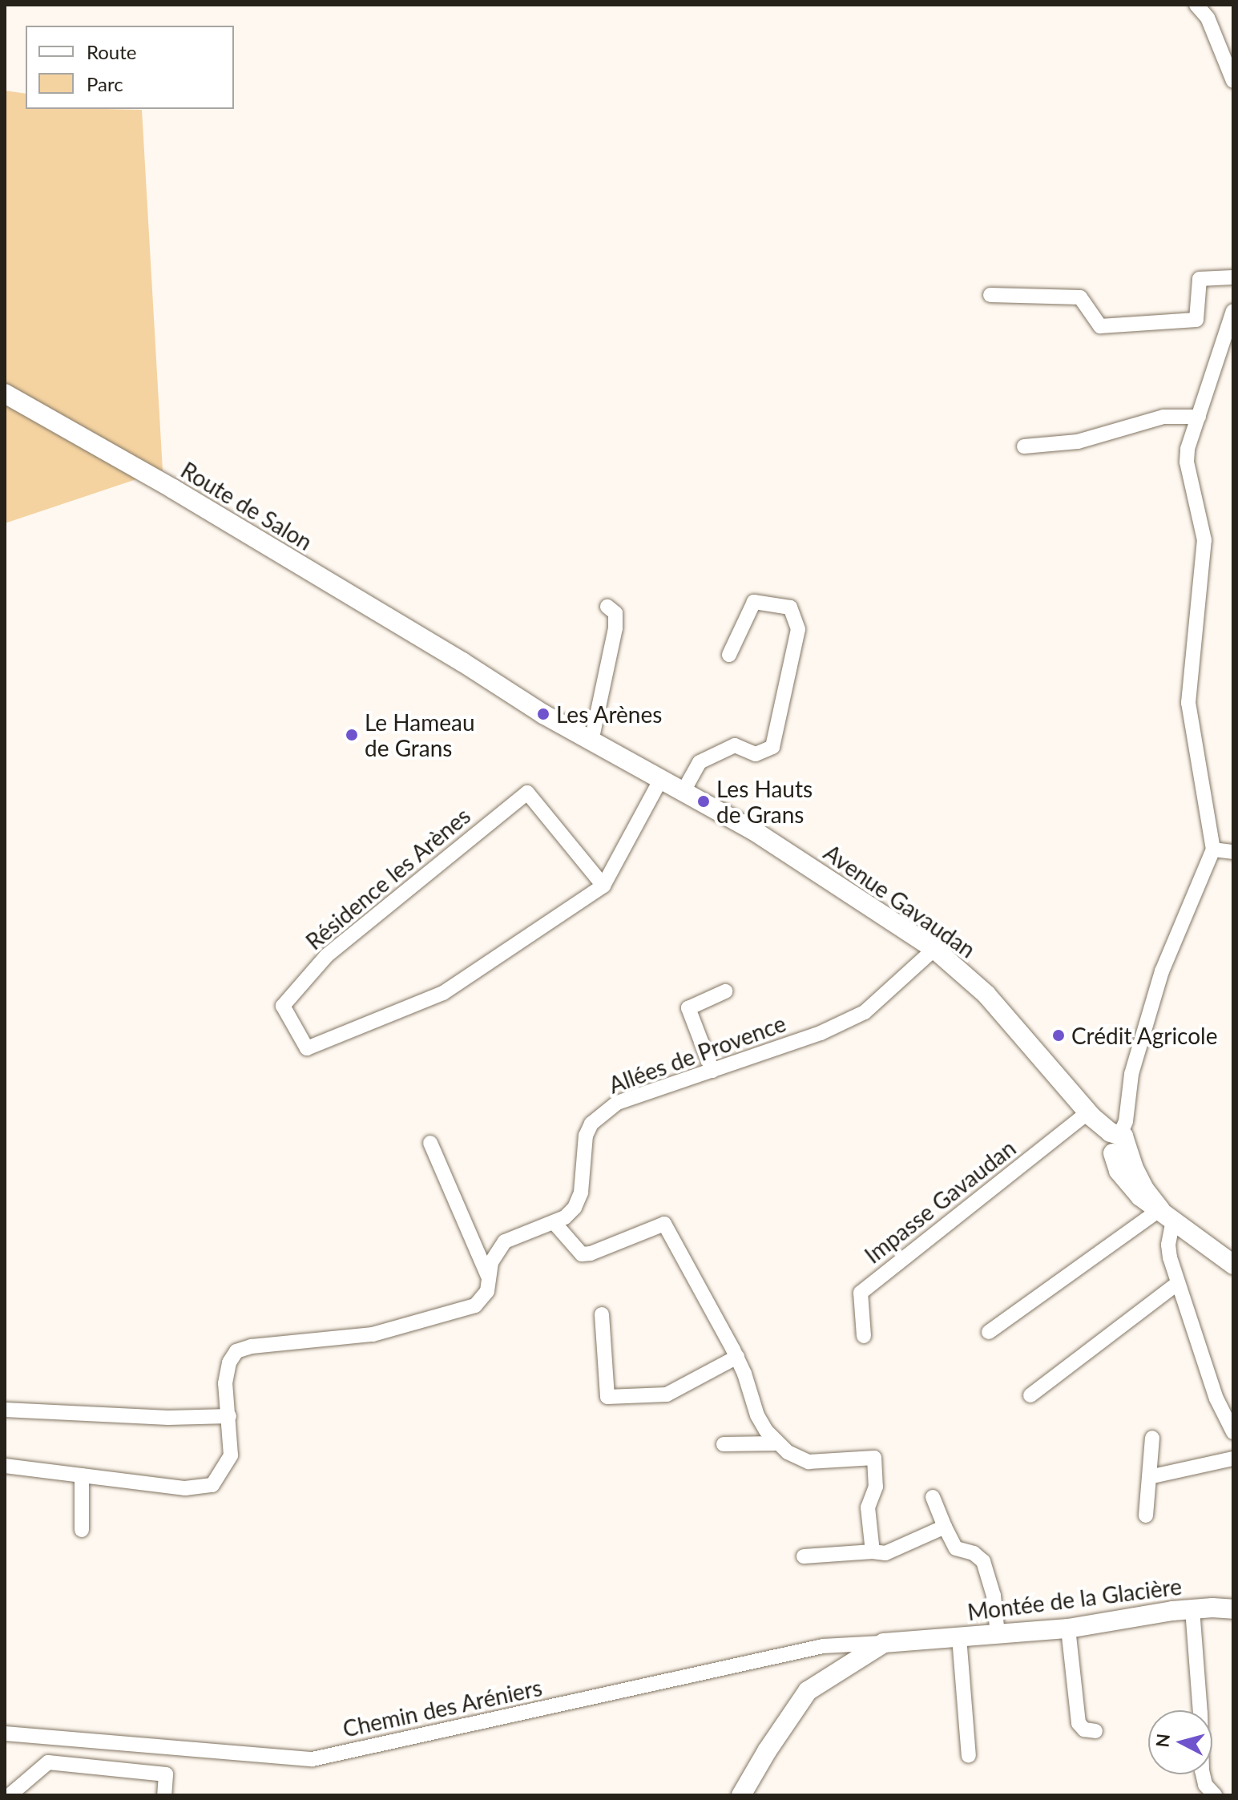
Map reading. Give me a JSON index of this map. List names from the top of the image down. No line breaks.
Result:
{"streets":{"street":["Route de Salon","Résidence les Arènes","Avenue Gavaudan","Allées de Provence","Impasse Gavaudan","Montée de la Glacière","Chemin des Aréniers"]},"crossings":[["Route de Salon","Avenue Gavaudan"],["Résidence les Arènes","Avenue Gavaudan"],["Avenue Gavaudan","Allées de Provence"],["Avenue Gavaudan","Impasse Gavaudan"],["Montée de la Glacière","Chemin des Aréniers"]],"places":["Les Arènes","Le Hameau de Grans","Les Hauts de Grans","Crédit Agricole"],"legend":["Route","Parc"],"north":"left"}
